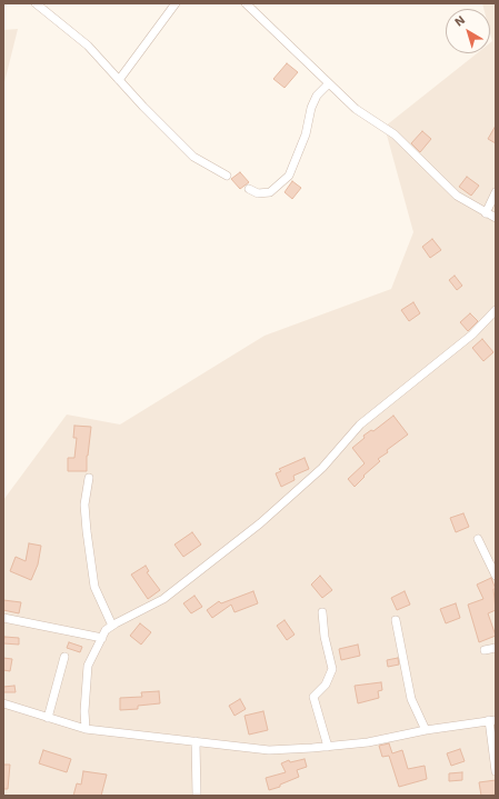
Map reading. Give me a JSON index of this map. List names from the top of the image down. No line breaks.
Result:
{"north":"top left"}
